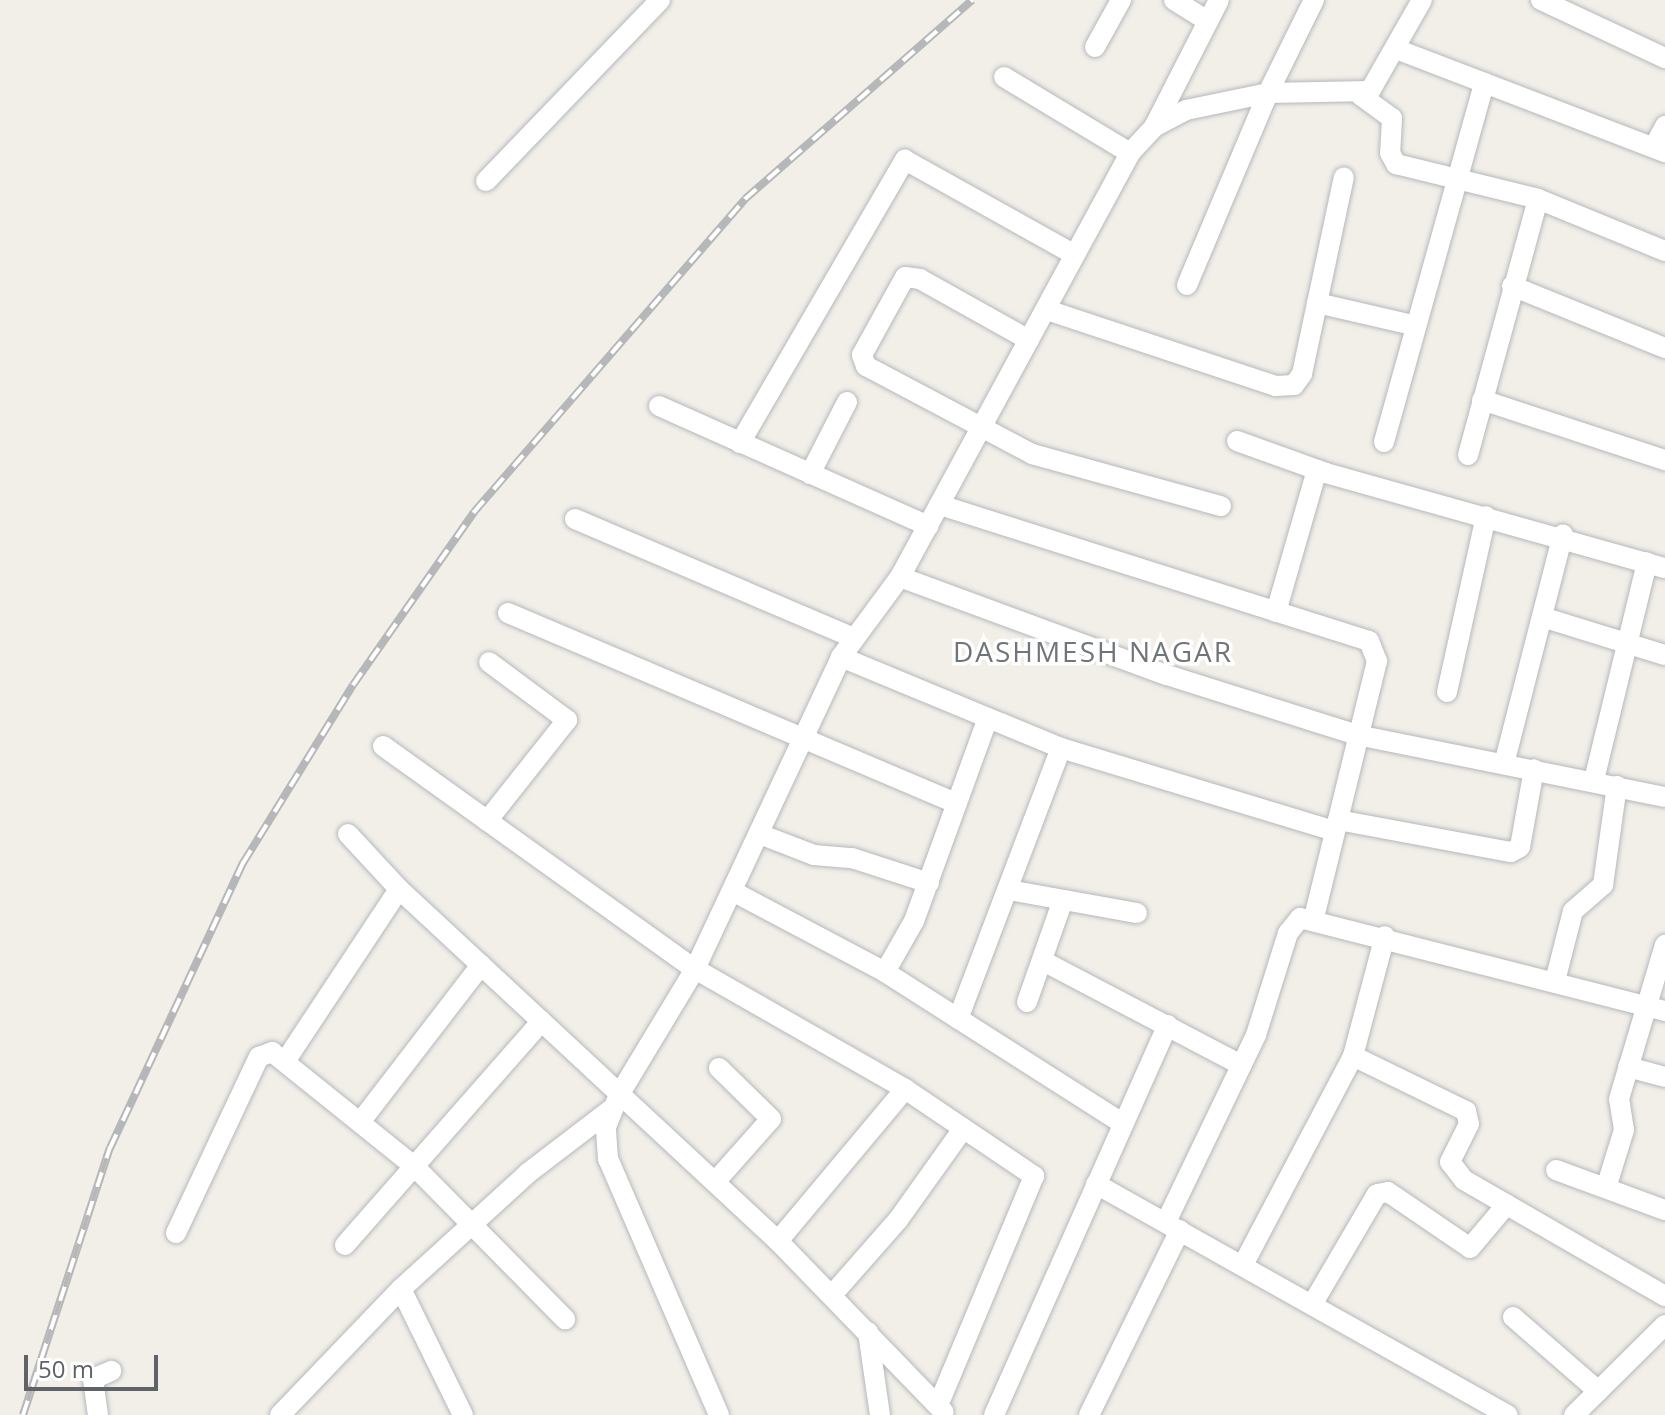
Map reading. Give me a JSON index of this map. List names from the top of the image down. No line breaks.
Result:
{"districts":["DASHMESH NAGAR"],"scale_bar":"50 m"}
